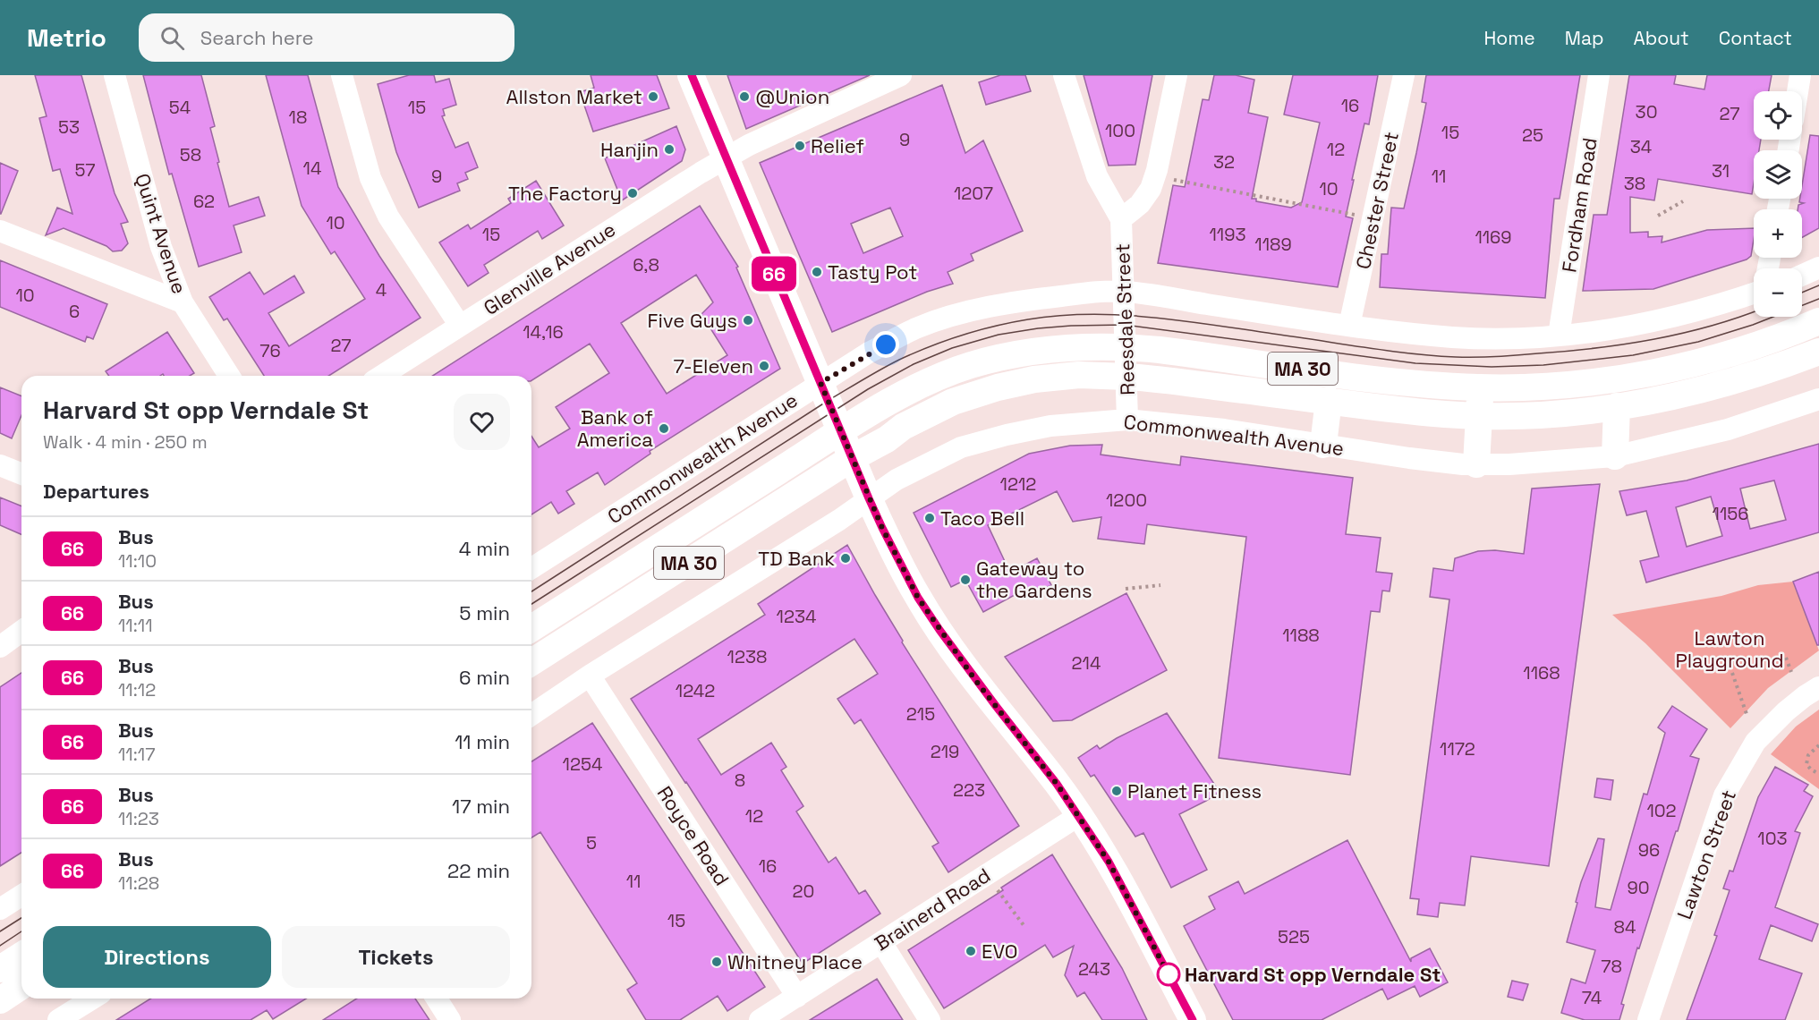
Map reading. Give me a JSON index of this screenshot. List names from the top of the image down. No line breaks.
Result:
{"streets":{"main road":["MA 30"],"street":["Chester Street","Fordham Road","Quint Avenue","Glenville Avenue","Reesdale Street","Commonwealth Avenue","Royce Road","Lawton Street","Brainerd Road"]},"crossings":[["Chester Street","Commonwealth Avenue"],["Fordham Road","Commonwealth Avenue"],["Reesdale Street","MA 30"],["Reesdale Street","Commonwealth Avenue"],["Commonwealth Avenue","Royce Road"],["Royce Road","Brainerd Road"]],"parks":["Lawton Playground"],"places":["Allston Market","@Union","Relief","Hanjin","The Factory","Tasty Pot","Five Guys","7-Eleven","Bank of America","Taco Bell","TD Bank","Gateway to the Gardens","Planet Fitness","EVO","Whitney Place","Harvard St opp Verndale St"],"lines":["bus line 66"],"house_numbers":["16","54","15","30","27","18","53","100","15","25","9","34","12","58","32","14","57","31","9","11","38","10","1207","62","10","15","1193","1169","1189","6,8","4","10","6","14,16","27","76","1212","1200","1156","1234","1188","1238","214","1168","1242","215","1172","219","1254","8","223","102","12","103","5","96","16","11","90","20","15","84","525","78","243","74"],"page":{"header":"Metrio","search":"Search here","nav":["Home","Map","About","Contact"],"on_map":"66","map_buttons":["+","−"],"heading":[["Harvard St opp Verndale St","Walk · 4 min · 250 m"],"Departures"],"list":[{"mark":"66","name":"Bus","note":"11:10","value":"4 min"},{"mark":"66","name":"Bus","note":"11:11","value":"5 min"},{"mark":"66","name":"Bus","note":"11:12","value":"6 min"},{"mark":"66","name":"Bus","note":"11:17","value":"11 min"},{"mark":"66","name":"Bus","note":"11:23","value":"17 min"},{"mark":"66","name":"Bus","note":"11:28","value":"22 min"}],"buttons":["Directions","Tickets"]}}
